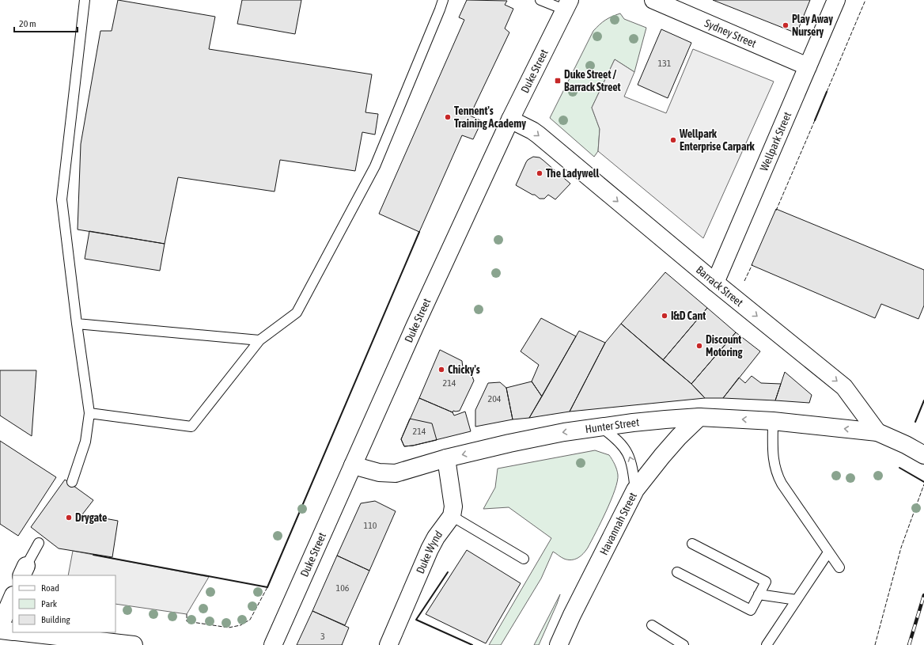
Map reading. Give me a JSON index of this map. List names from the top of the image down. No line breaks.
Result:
{"streets":{"street":["Sydney Street","Duke Street","Wellpark Street","Barrack Street","Hunter Street","Havannah Street","Duke Wynd"]},"crossings":[["Sydney Street","Wellpark Street"],["Duke Street","Barrack Street"],["Duke Street","Hunter Street"],["Wellpark Street","Barrack Street"],["Barrack Street","Hunter Street"],["Hunter Street","Havannah Street"]],"one_way":["Barrack Street","Hunter Street"],"places":{"other":["Play Away Nursery","Tennent's Training Academy","Wellpark Enterprise Carpark","The Ladywell","I&D Cant","Discount Motoring","Chicky's","Drygate"],"transit":["Duke Street / Barrack Street"]},"house_numbers":["131","214","204","214","110","106","3"],"legend":["Road","Park","Building"],"scale_bar":"20 m"}
